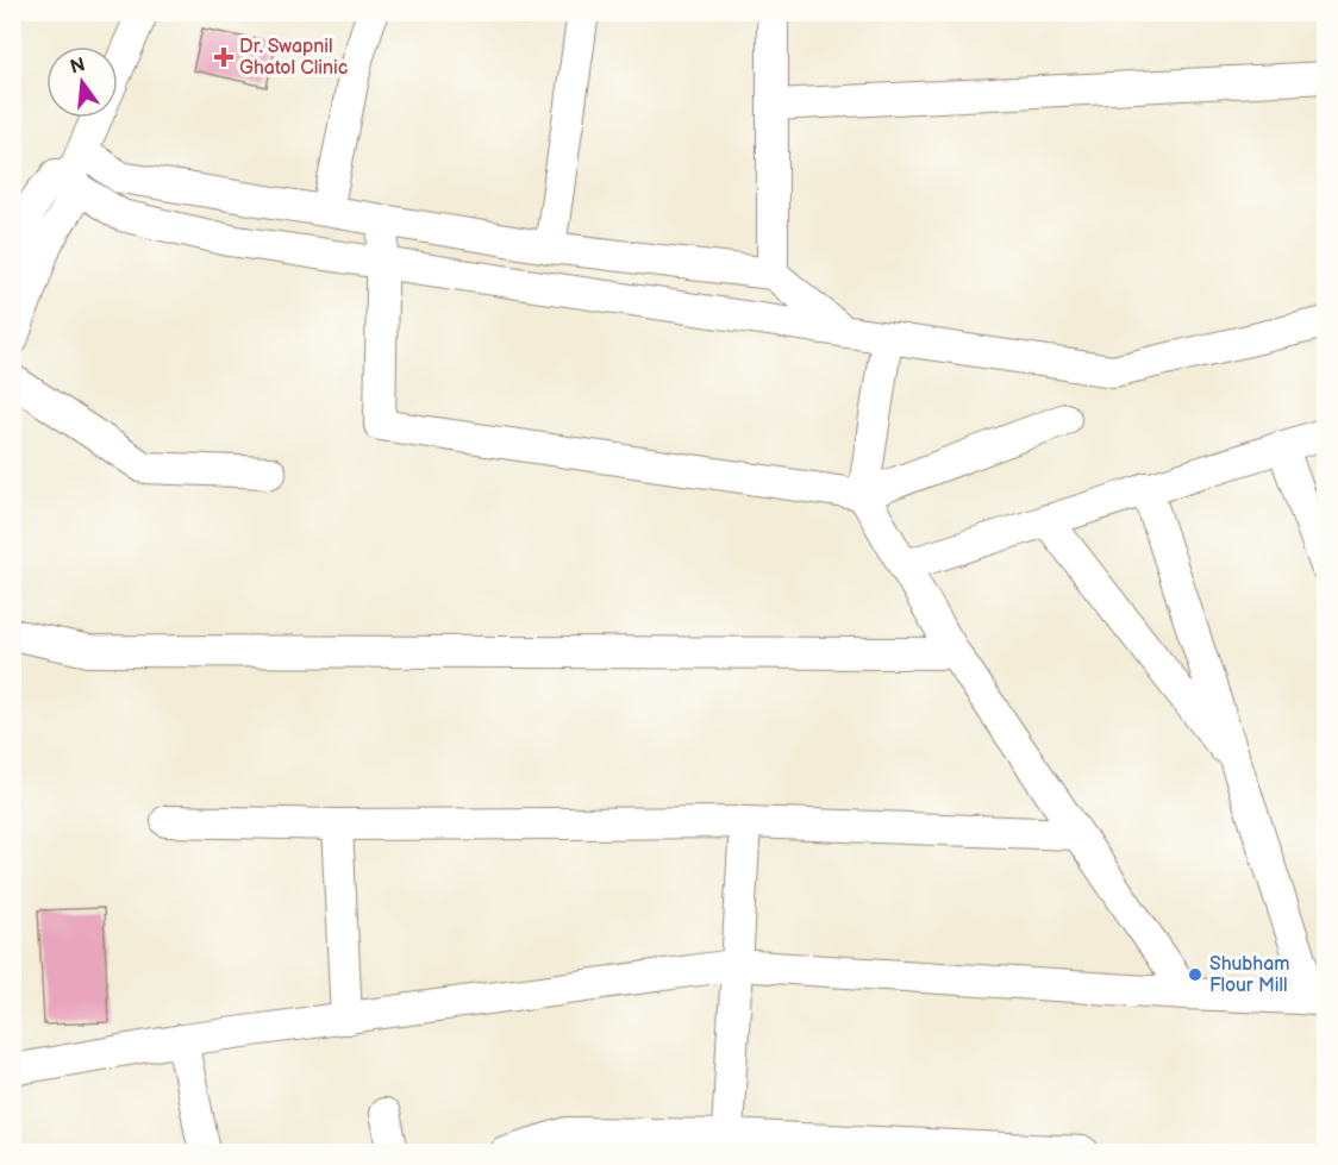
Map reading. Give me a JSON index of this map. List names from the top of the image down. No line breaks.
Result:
{"places":{"health":["Dr. Swapnil Ghatol Clinic"],"other":["Shubham Flour Mill"]},"north":"top"}
